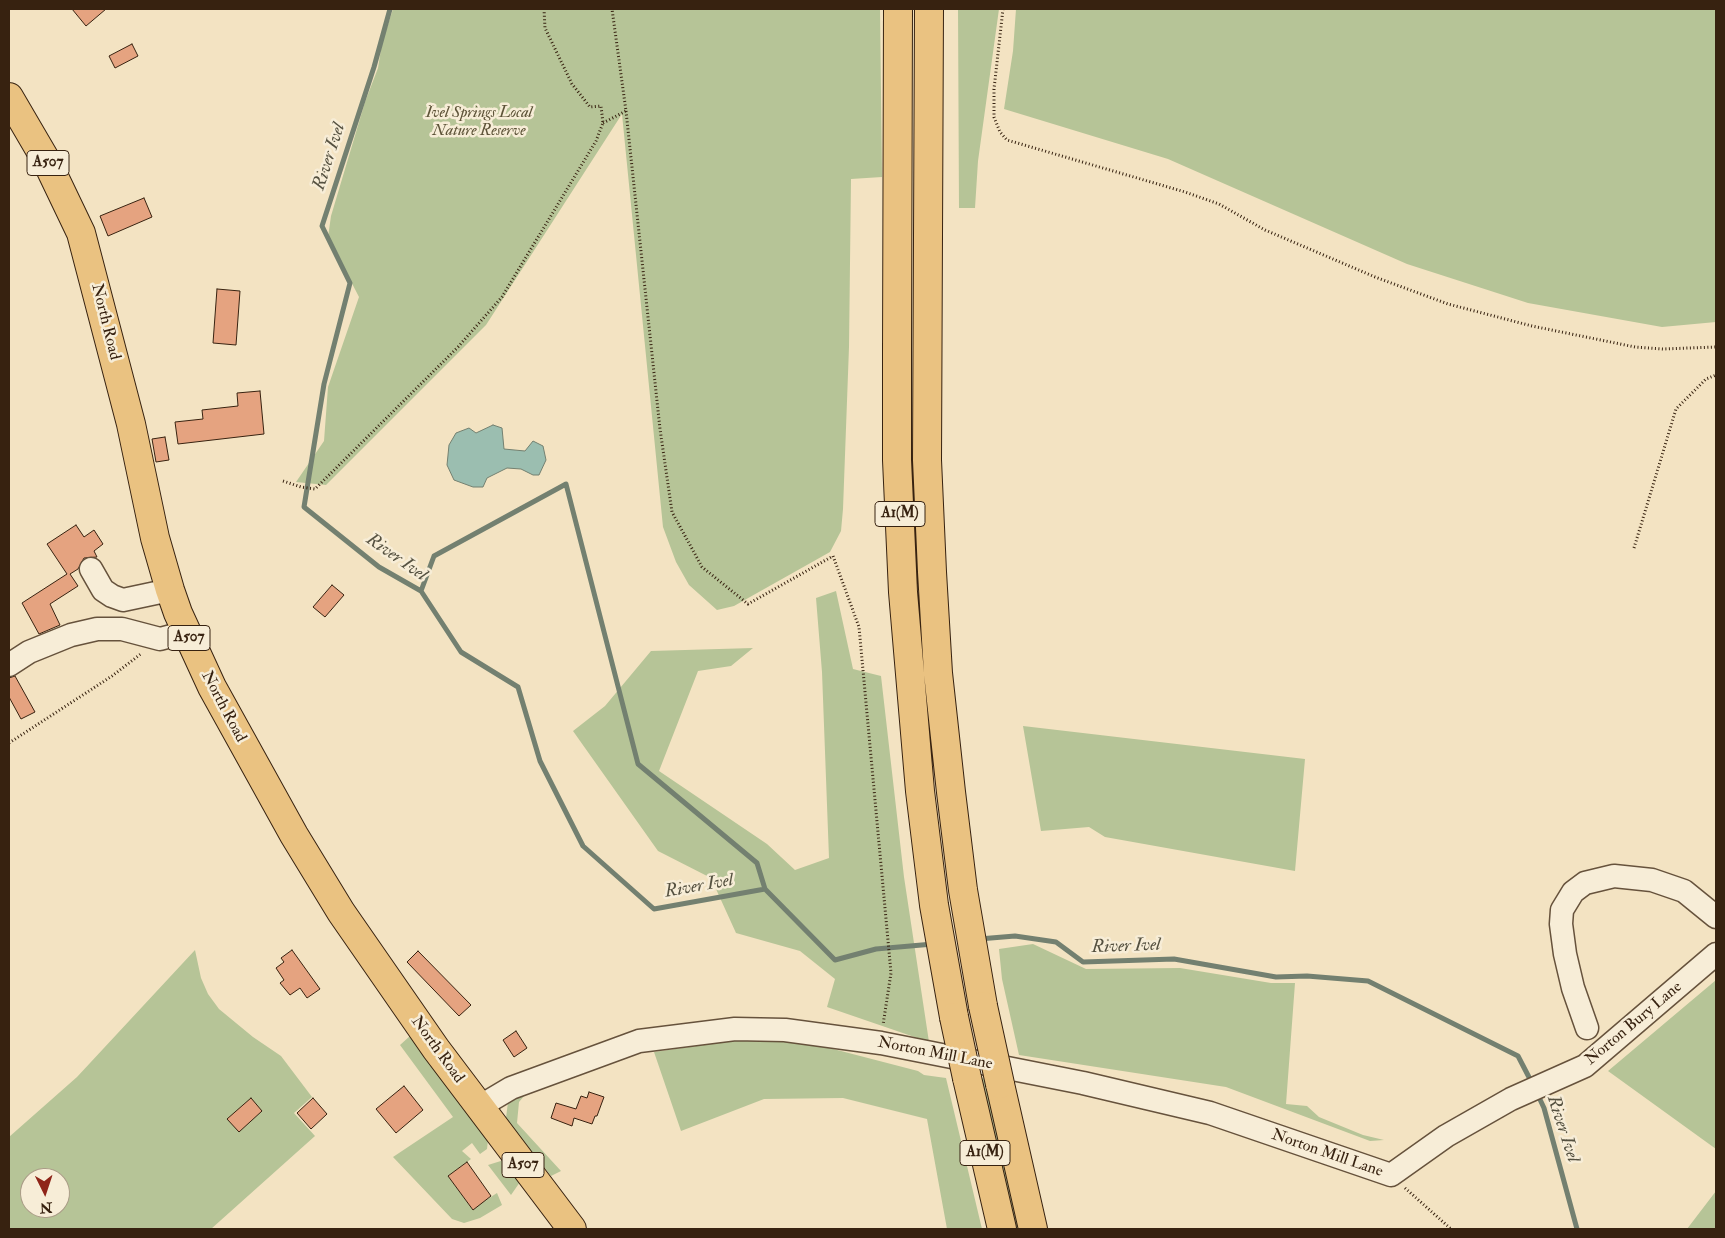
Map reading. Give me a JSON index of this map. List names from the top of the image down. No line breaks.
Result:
{"streets":{"main road":["A507","North Road","A1(M)"],"street":["Norton Bury Lane","Norton Mill Lane"]},"crossings":[["North Road","Norton Mill Lane"],["Norton Bury Lane","Norton Mill Lane"]],"water":["River Ivel"],"parks":["Ivel Springs Local Nature Reserve"],"north":"bottom"}
